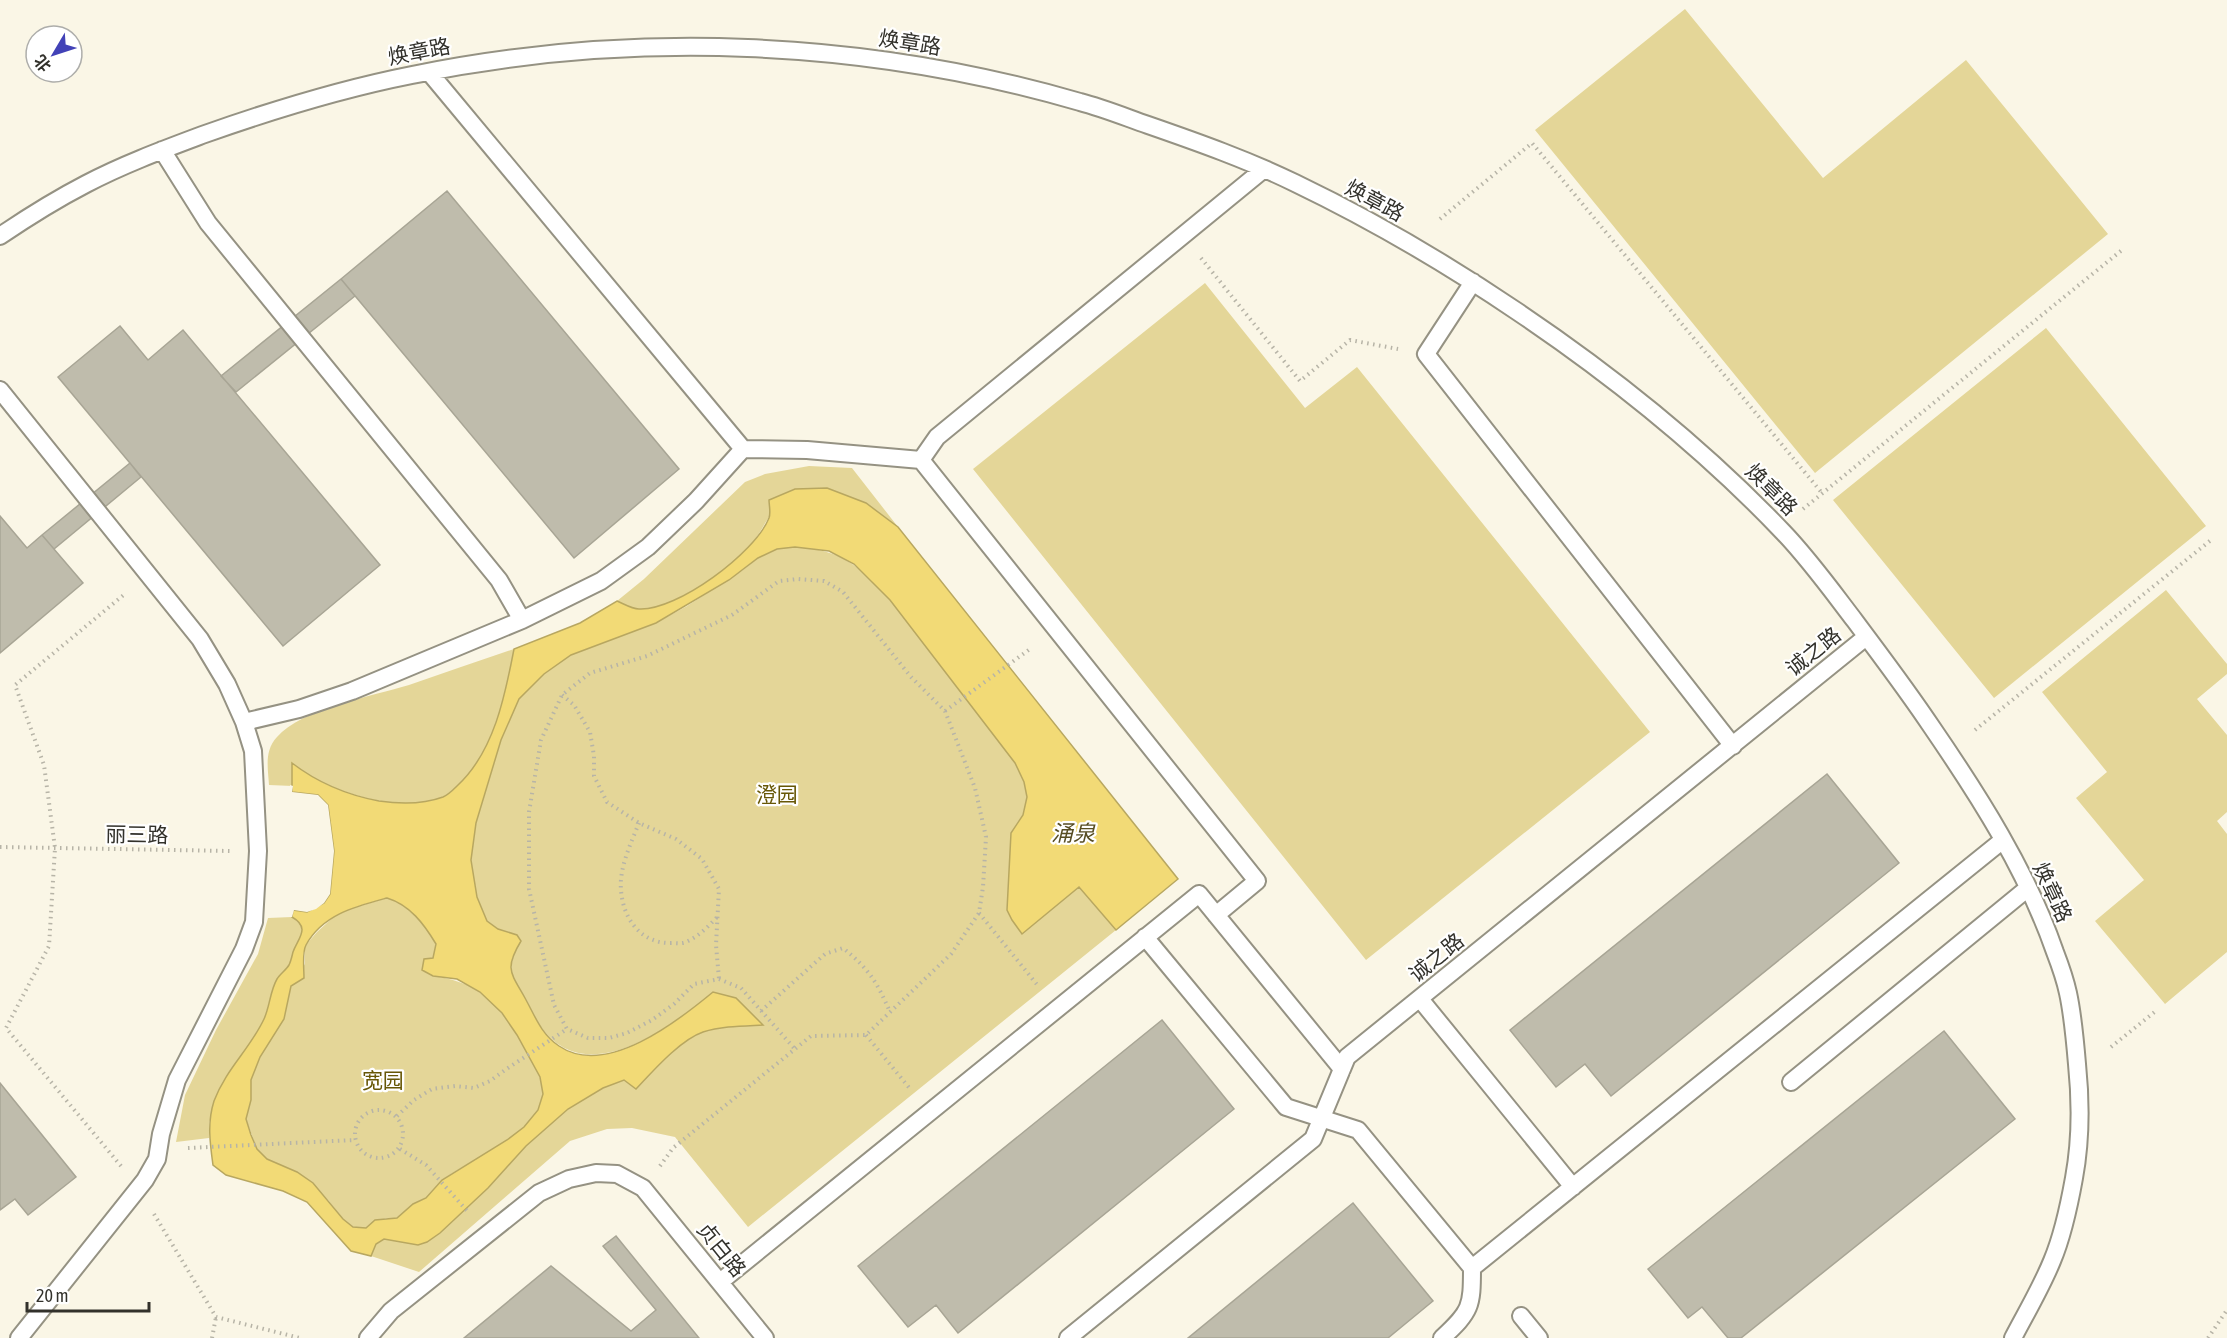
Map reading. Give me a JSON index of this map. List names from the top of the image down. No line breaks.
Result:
{"streets":{"lane":["焕章路","诚之路","贞白路"],"path":["丽三路"]},"crossings":[["焕章路","诚之路"]],"water":["涌泉"],"parks":["澄园","宽园"],"scale_bar":"20 m","north":"bottom left"}
